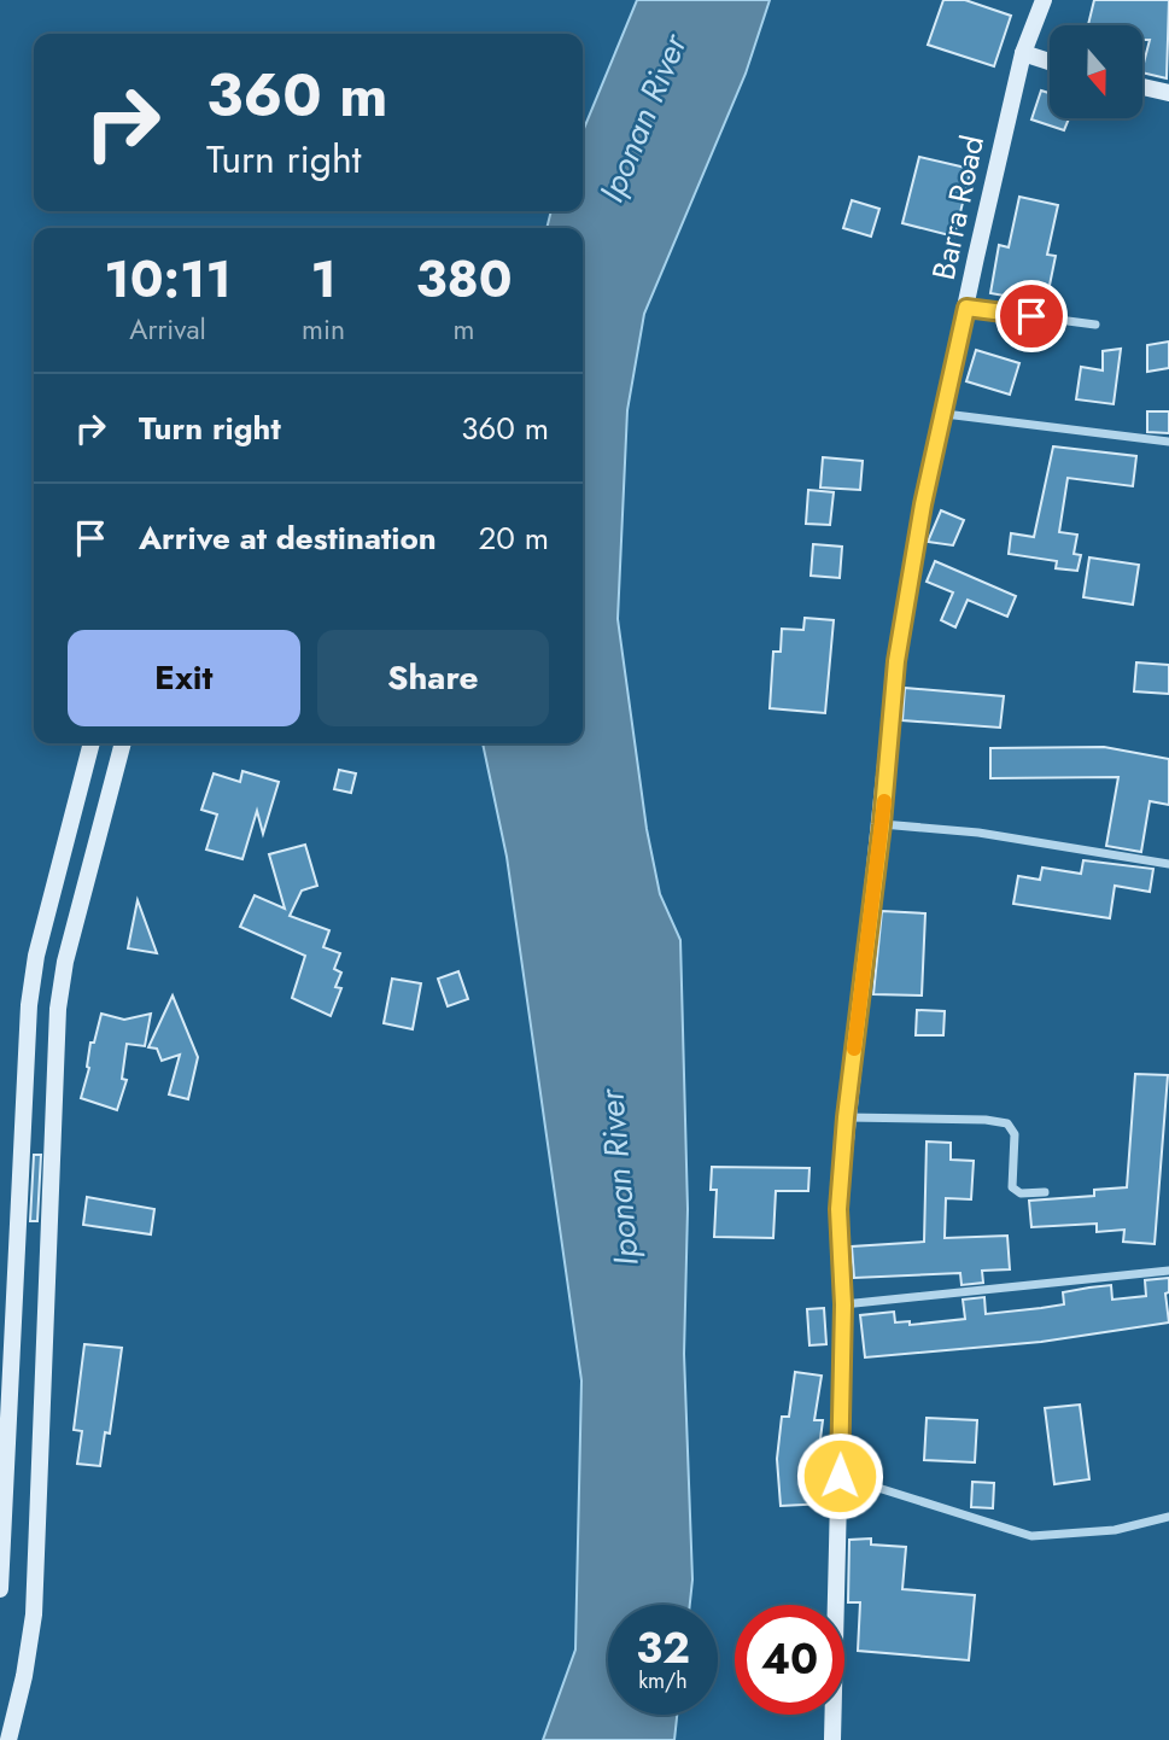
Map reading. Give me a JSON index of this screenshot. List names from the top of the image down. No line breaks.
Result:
{"streets":{"street":["Barra Road"]},"water":["Iponan River"],"north":"bottom","page":{"turn":["360 m","Turn right"],"eta":["10:11","Arrival","1","min","380","m"],"list":[{"name":"Turn right","value":"360 m"},{"name":"Arrive at destination","value":"20 m"}],"buttons":["Exit","Share"],"speed":"32 km/h","limit":"40"}}
